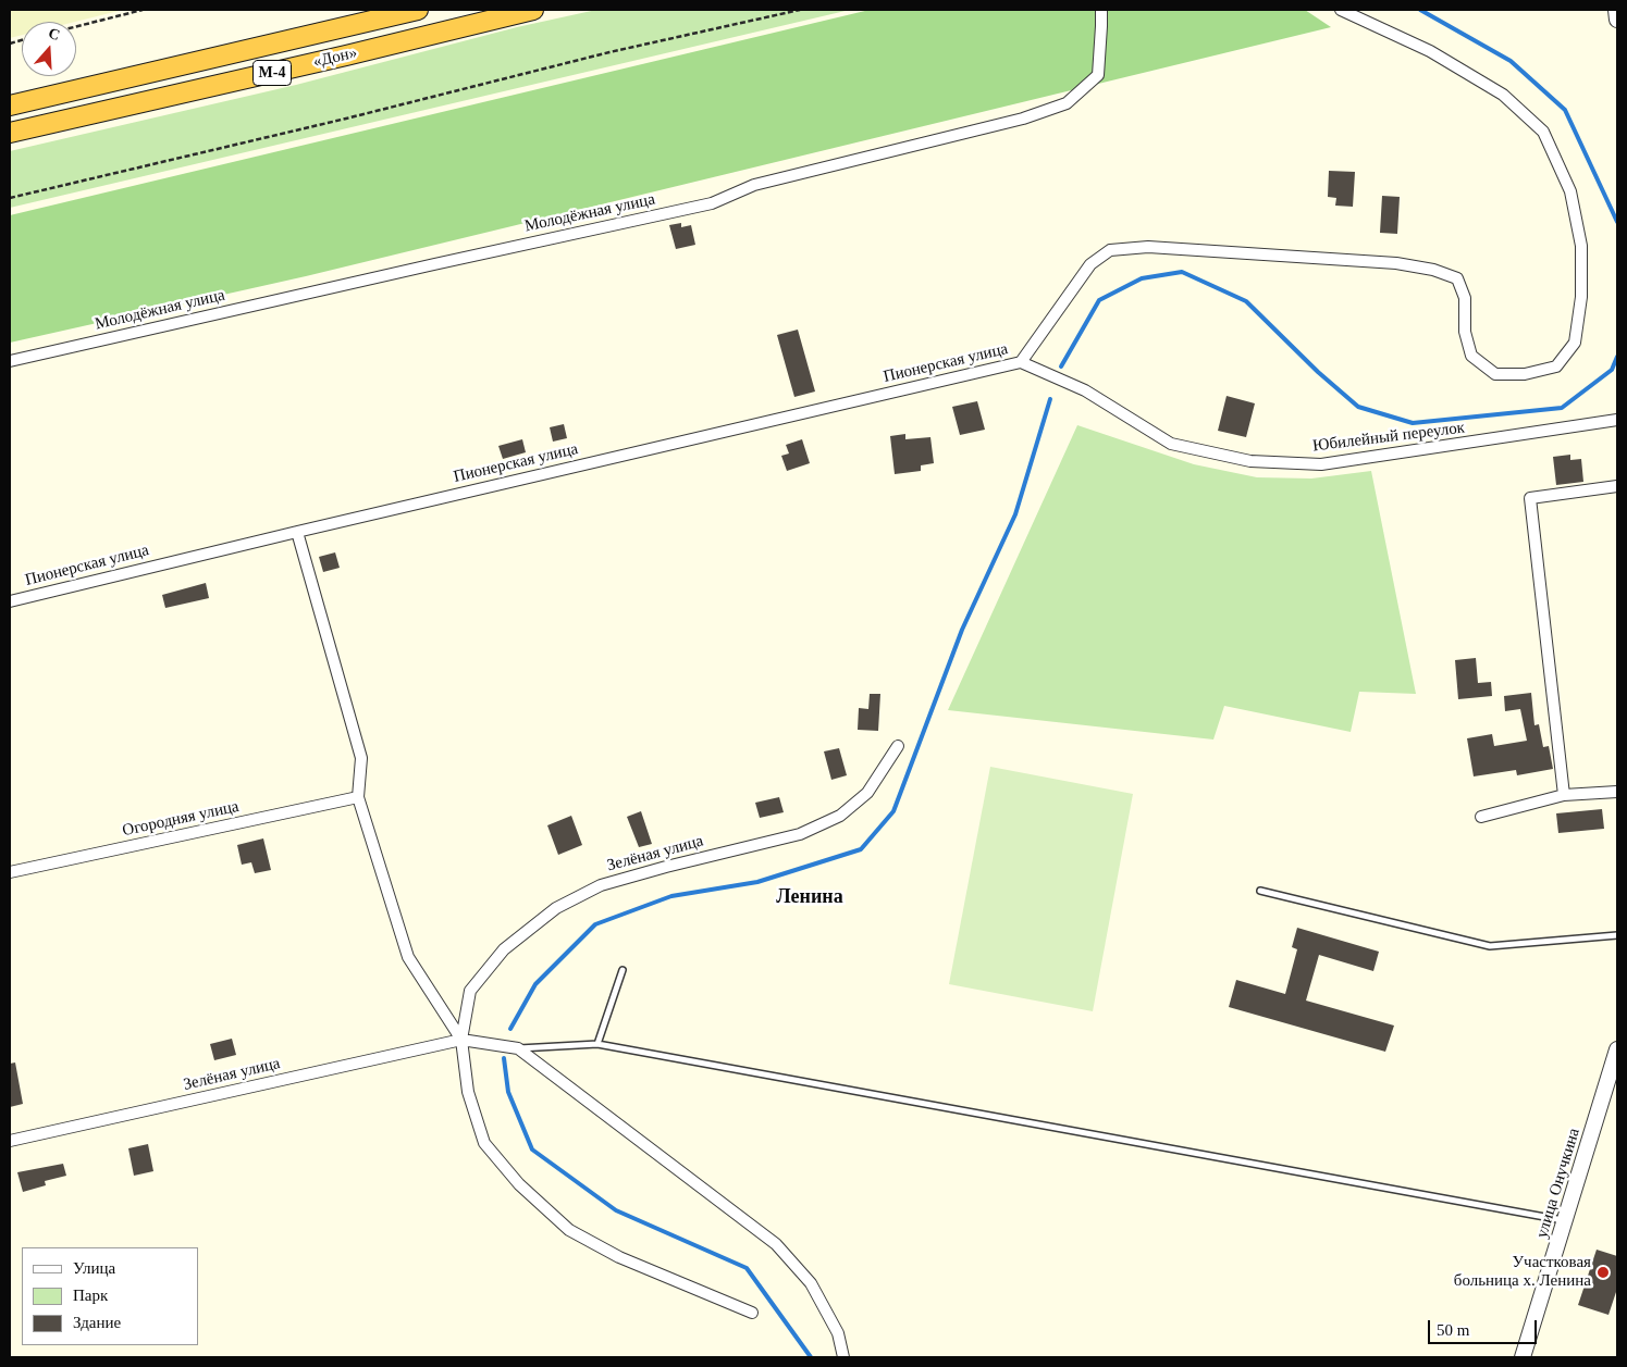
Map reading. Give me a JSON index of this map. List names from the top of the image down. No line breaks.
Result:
{"streets":{"highway":["«Дон»","М-4"],"street":["Молодёжная улица","Пионерская улица","Юбилейный переулок","Огородняя улица","Зелёная улица","улица Онучкина"]},"crossings":[["Пионерская улица","Юбилейный переулок"]],"districts":["Ленина"],"places":["Участковая больница х. Ленина"],"legend":["Улица","Парк","Здание"],"scale_bar":"50 m","north":"top"}
